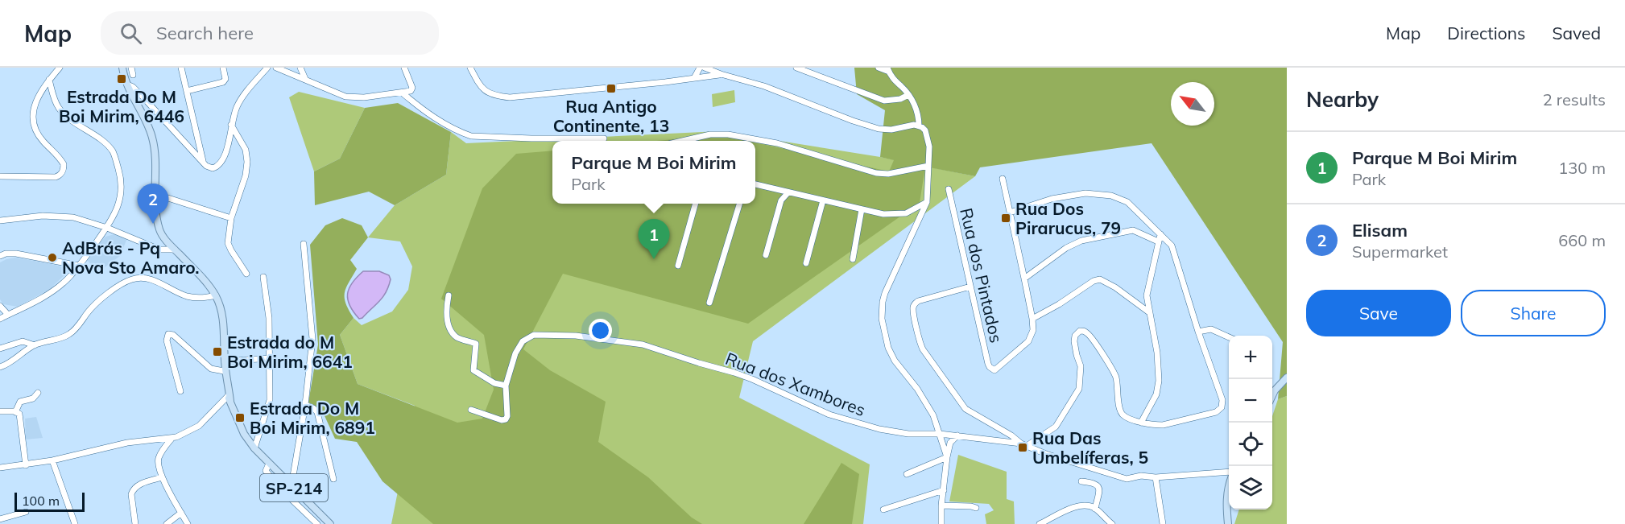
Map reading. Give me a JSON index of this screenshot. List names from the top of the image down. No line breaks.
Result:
{"streets":{"main road":["SP-214"],"street":["Rua dos Pintados","Rua dos Xambores"]},"places":{"transit":["Estrada Do M Boi Mirim, 6446","Rua Antigo Continente, 13","Rua Dos Pirarucus, 79","Estrada do M Boi Mirim, 6641","Estrada Do M Boi Mirim, 6891","Rua Das Umbelíferas, 5"],"other":["AdBrás - Pq Nova Sto Amaro."]},"scale_bar":"100 m","north":"top left","page":{"header":"Map","search":"Search here","nav":["Map","Directions","Saved"],"heading":["Nearby","2 results"],"list":[{"mark":"1","name":"Parque M Boi Mirim","note":"Park","value":"130 m"},{"mark":"2","name":"Elisam","note":"Supermarket","value":"660 m"}],"popup":["Parque M Boi Mirim","Park"],"pins":["2","1"],"buttons":["Save","Share"],"map_buttons":["+","−"],"scale":"100 m"}}
